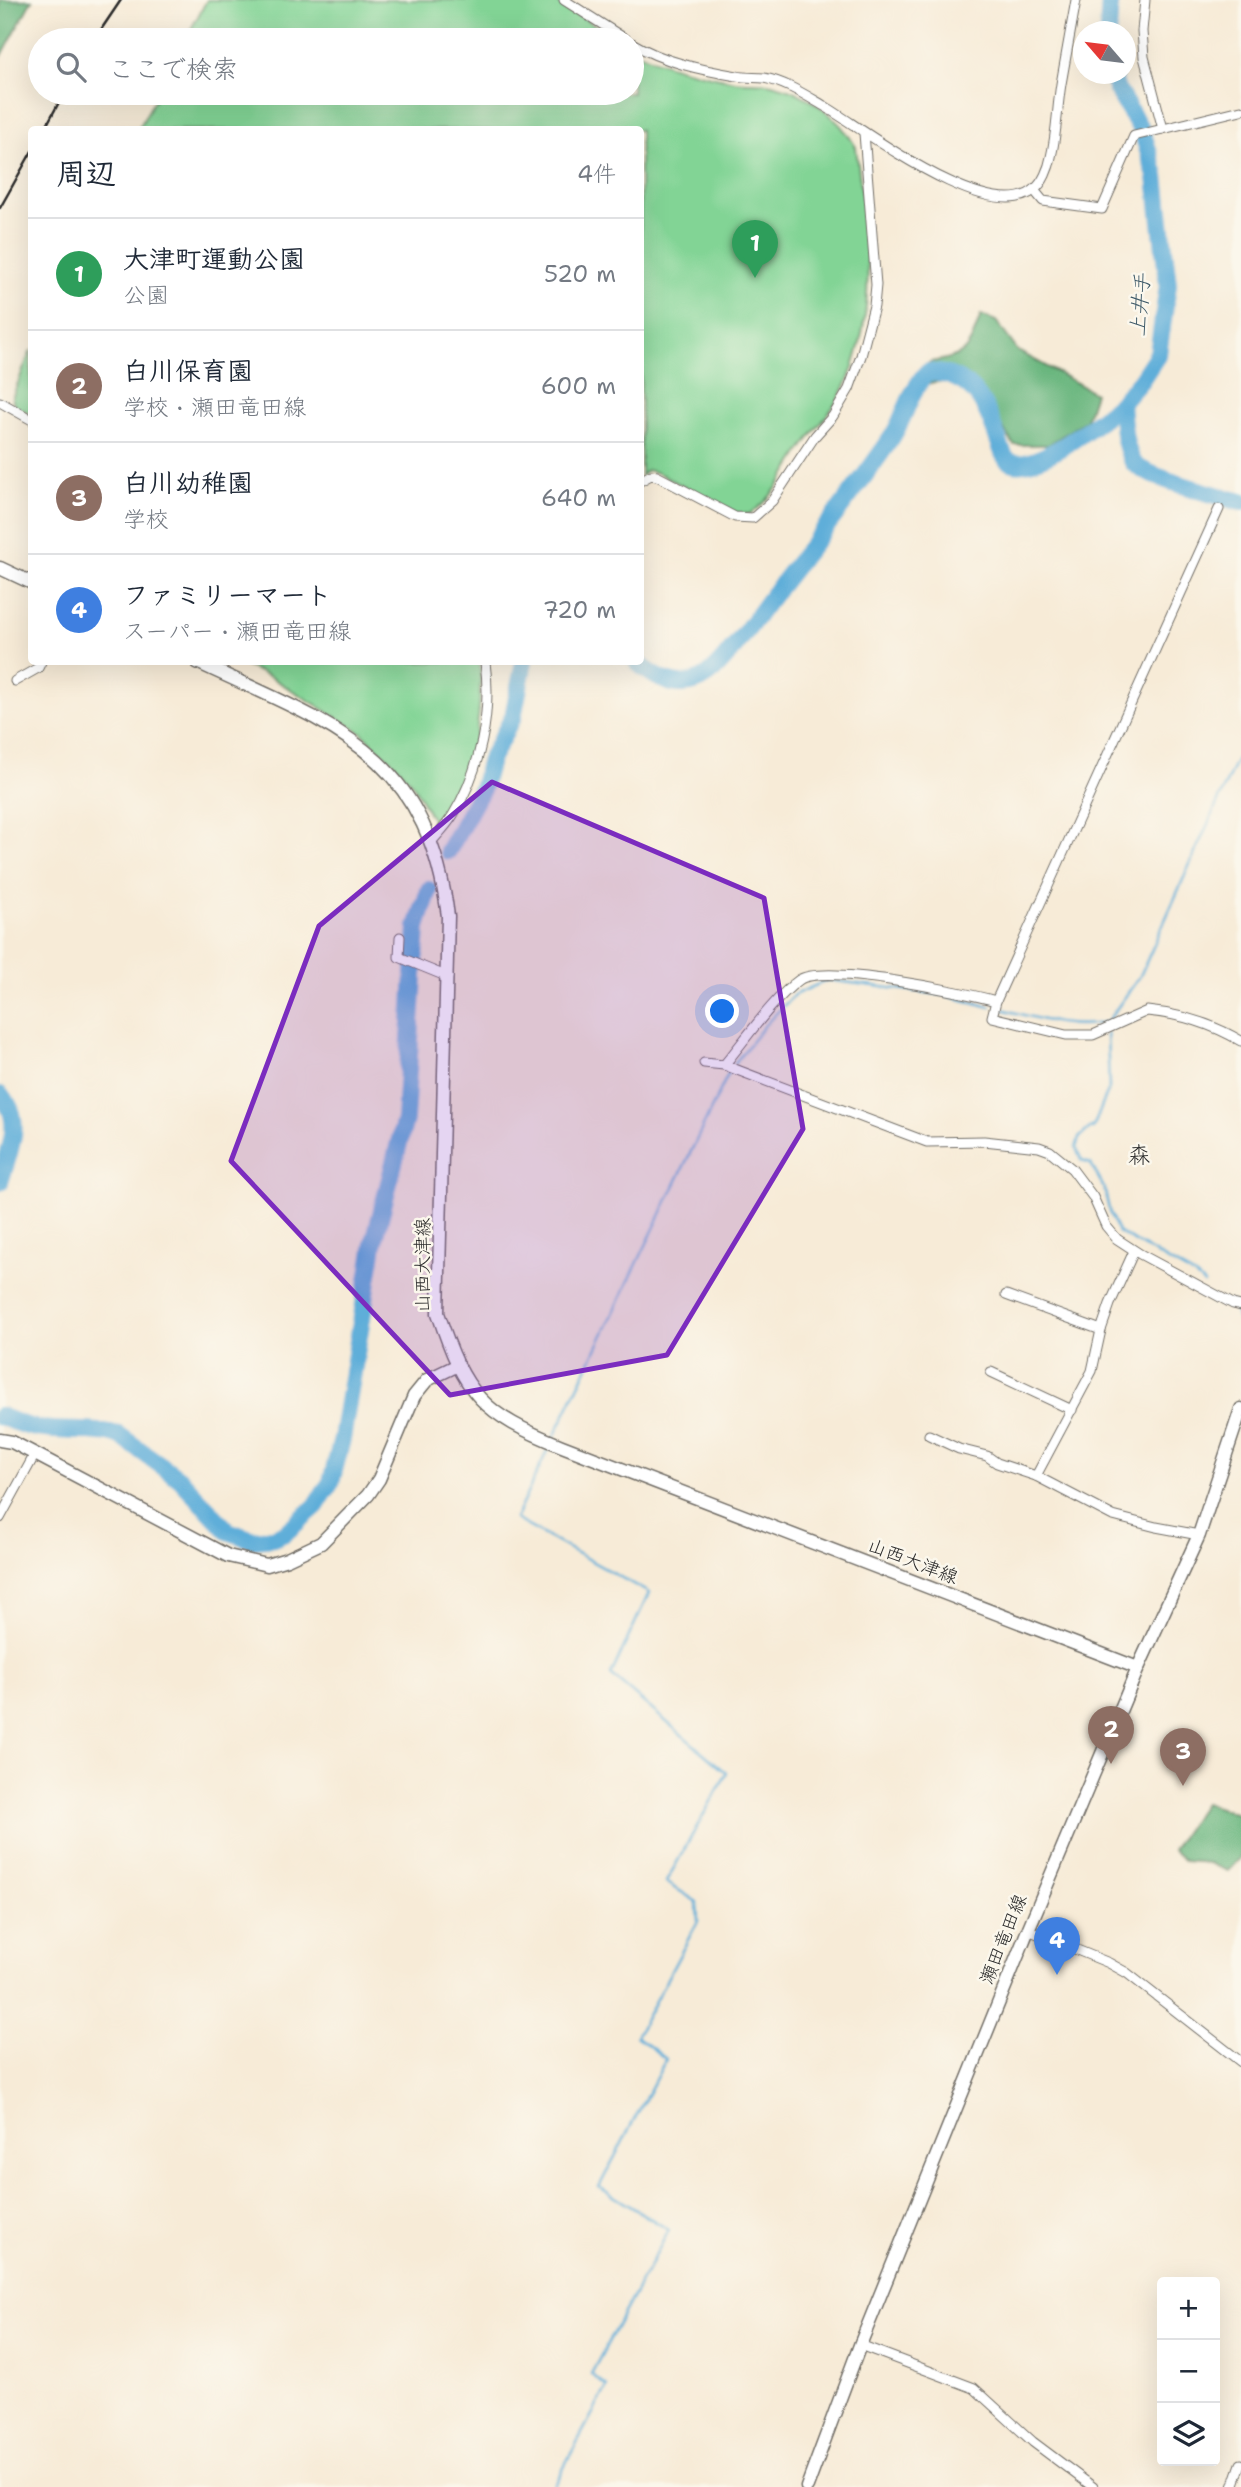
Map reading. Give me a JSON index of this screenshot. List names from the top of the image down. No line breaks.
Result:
{"streets":{"main road":["山西大津線","瀬田竜田線"]},"crossings":[["山西大津線","瀬田竜田線"]],"districts":["森"],"water":["上井手"],"north":"top left","page":{"search":"ここで検索","heading":["周辺","4件"],"list":[{"mark":"1","name":"大津町運動公園","note":"公園","value":"520 m"},{"mark":"2","name":"白川保育園","note":"学校 · 瀬田竜田線","value":"600 m"},{"mark":"3","name":"白川幼稚園","note":"学校","value":"640 m"},{"mark":"4","name":"ファミリーマート","note":"スーパー · 瀬田竜田線","value":"720 m"}],"pins":["1","2","3","4"],"map_buttons":["+","−"]}}
